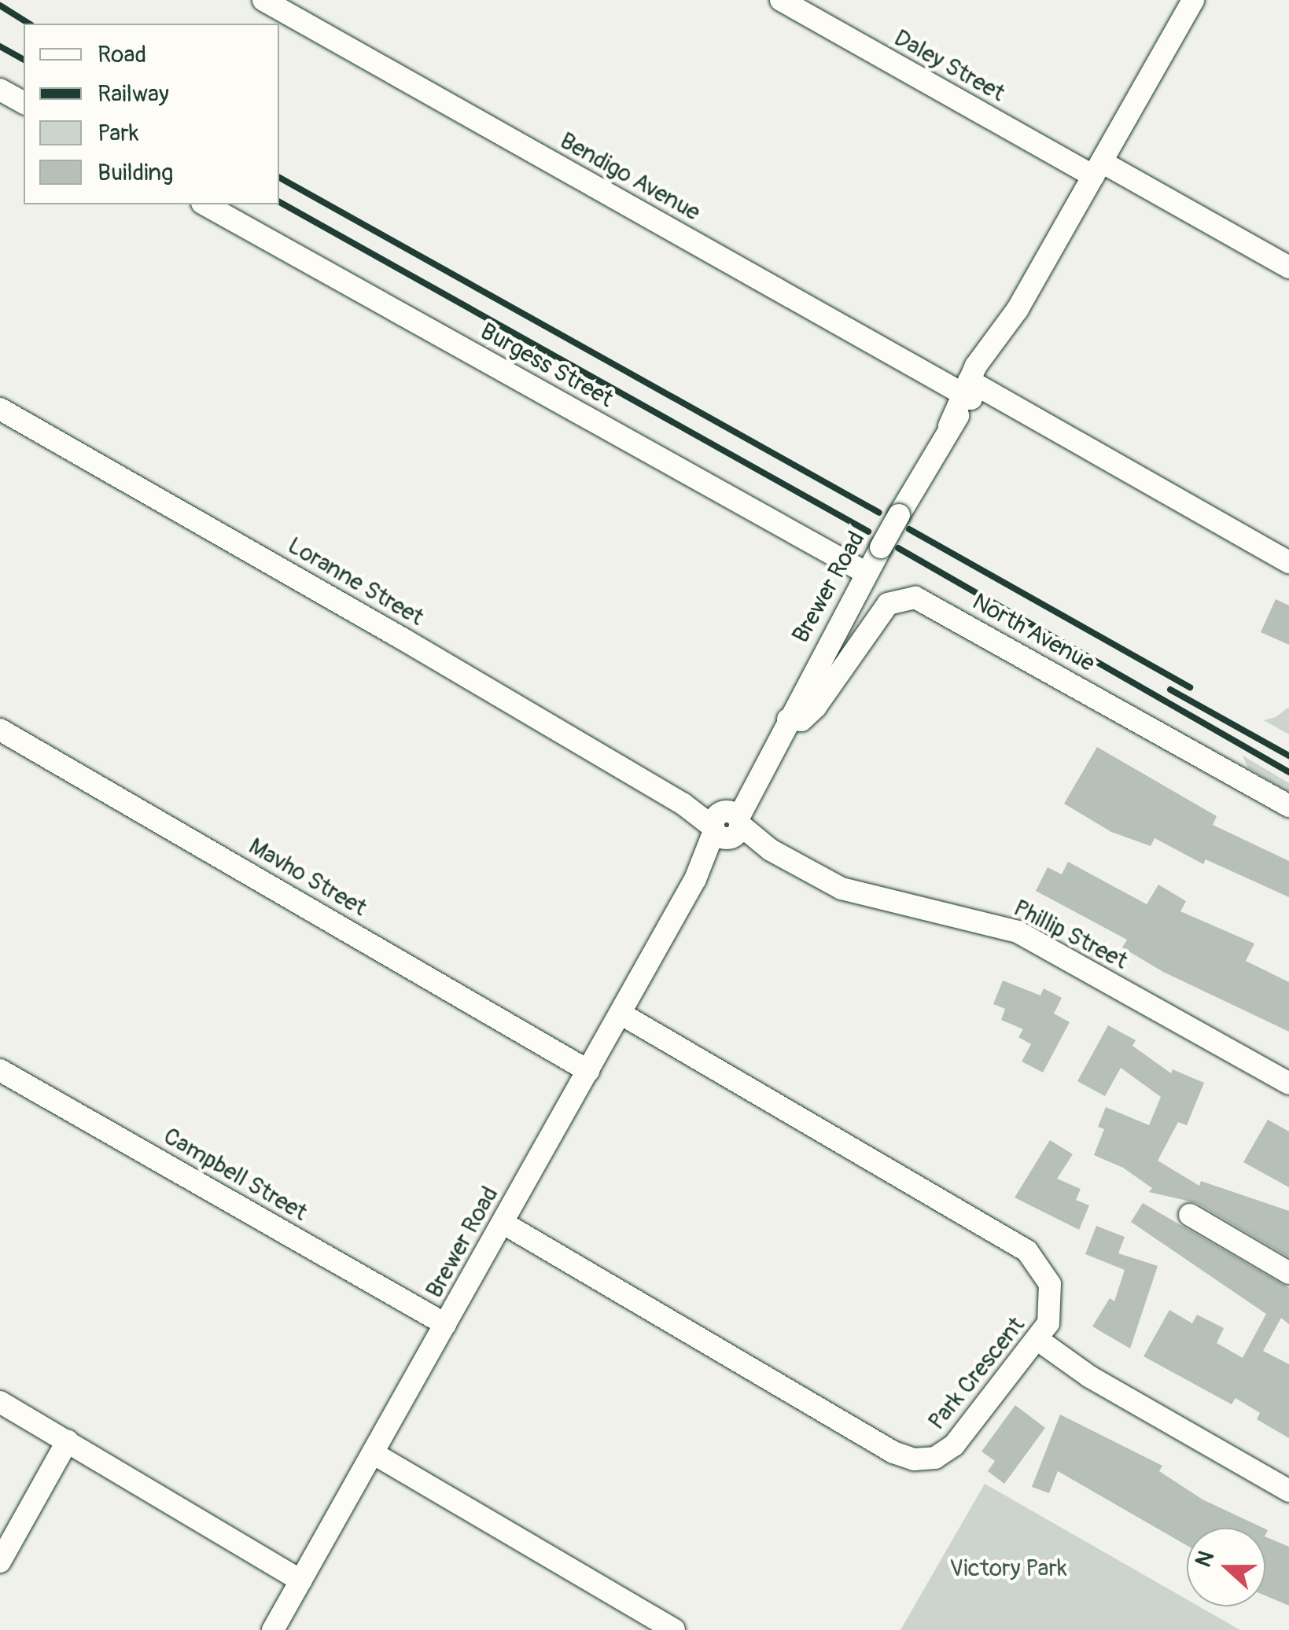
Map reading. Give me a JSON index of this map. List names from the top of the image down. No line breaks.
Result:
{"streets":{"street":["Daley Street","Bendigo Avenue","Burgess Street","Loranne Street","Brewer Road","North Avenue","Mavho Street","Phillip Street","Campbell Street","Park Crescent"]},"crossings":[["Daley Street","Brewer Road"],["Bendigo Avenue","Brewer Road"],["Burgess Street","Brewer Road"],["Loranne Street","Brewer Road"],["Loranne Street","Phillip Street"],["Brewer Road","North Avenue"],["Brewer Road","Mavho Street"],["Brewer Road","Phillip Street"],["Brewer Road","Campbell Street"],["Brewer Road","Park Crescent"]],"parks":["Victory Park"],"legend":["Road","Railway","Park","Building"],"north":"left"}
